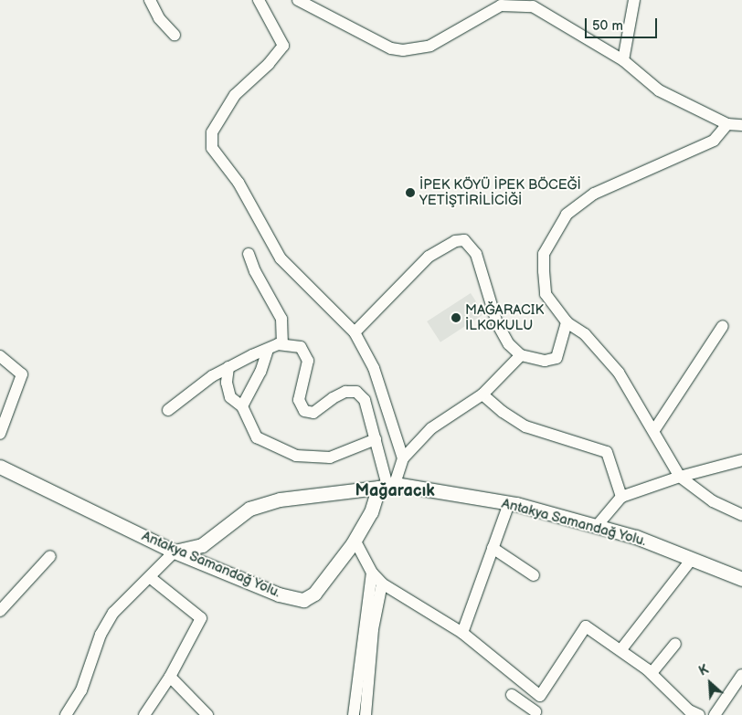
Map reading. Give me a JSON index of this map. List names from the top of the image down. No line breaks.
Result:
{"streets":{"street":["Antakya Samandağ Yolu."]},"districts":["Mağaracık"],"places":["İPEK KÖYÜ İPEK BÖCEĞİ YETİŞTİRİLİCİĞİ","MAĞARACIK İLKOKULU"],"scale_bar":"50 m","north":"top left"}
